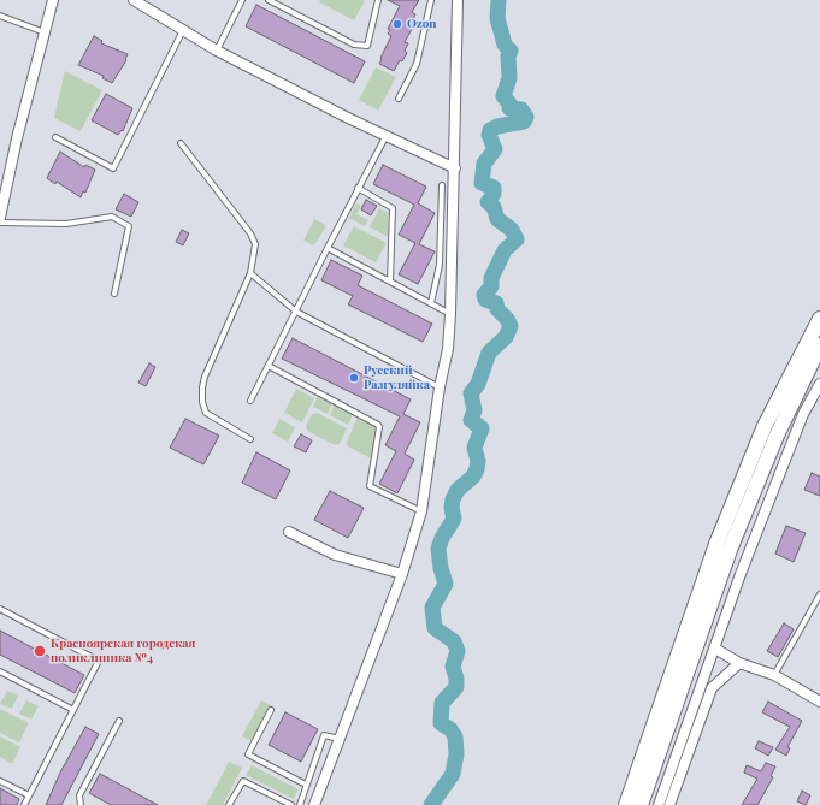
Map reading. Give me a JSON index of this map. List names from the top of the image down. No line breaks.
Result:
{"places":["Ozon","Русский Разгуляйка","Красноярская городская поликлиника №4"]}
